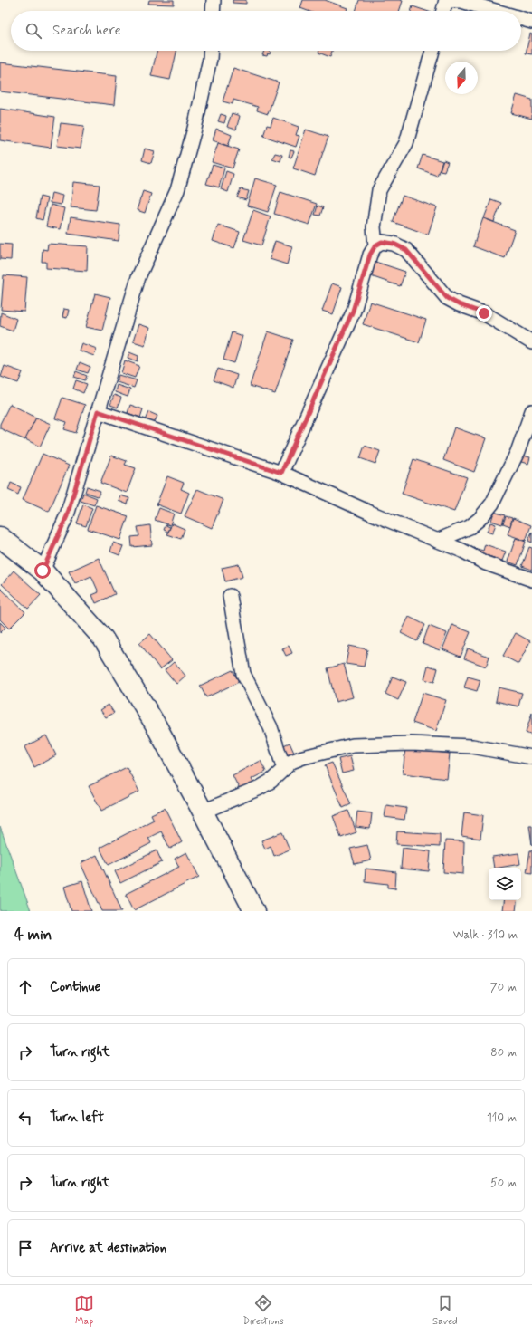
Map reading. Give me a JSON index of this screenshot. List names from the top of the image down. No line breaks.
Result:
{"north":"bottom","page":{"search":"Search here","heading":["4 min","Walk · 310 m"],"list":[["Continue","70 m"],["Turn right","80 m"],["Turn left","110 m"],["Turn right","50 m"],"Arrive at destination"],"nav":["Map","Directions","Saved"]}}
